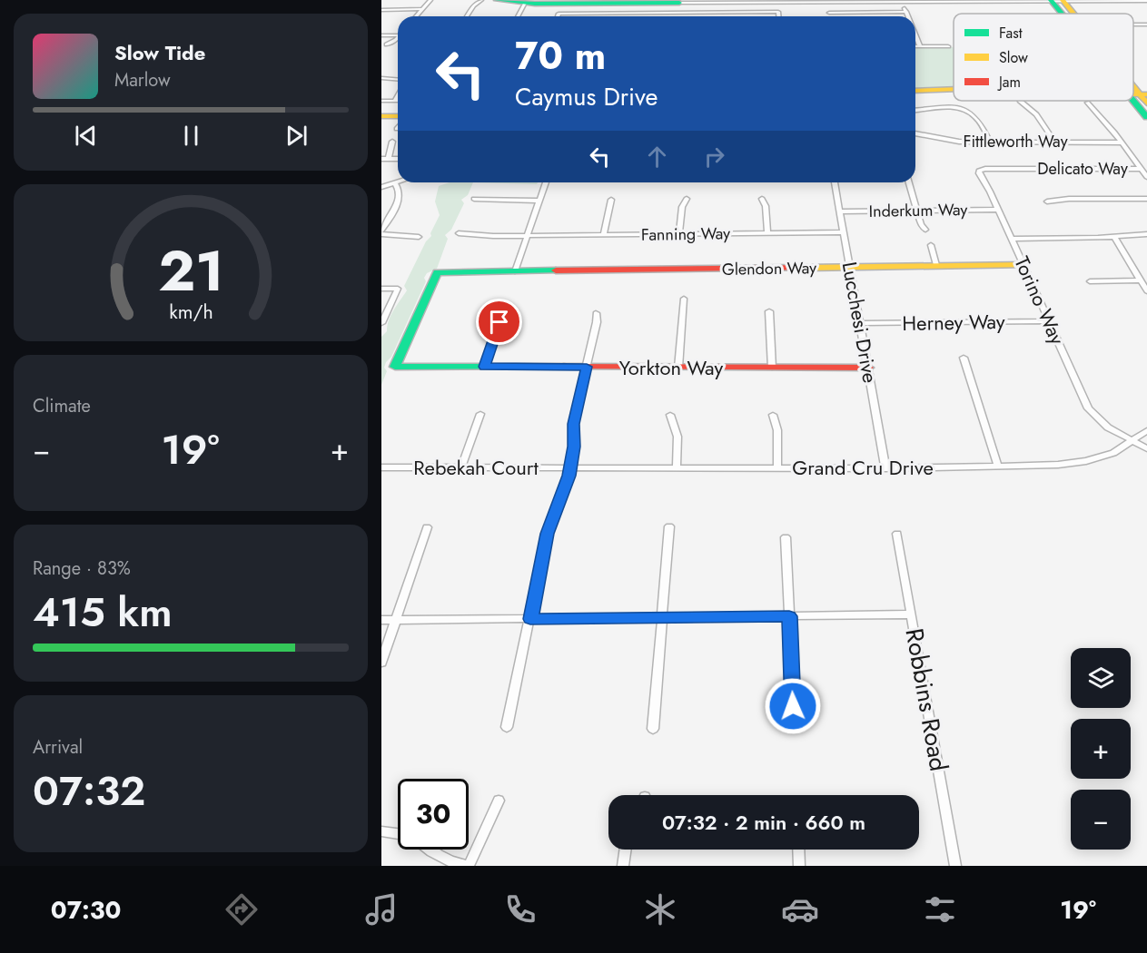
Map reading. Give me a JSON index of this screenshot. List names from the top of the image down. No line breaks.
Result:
{"streets":{"street":["Fittleworth Way","Delicato Way","Inderkum Way","Fanning Way","Glendon Way","Torino Way","Lucchesi Drive","Herney Way","Yorkton Way","Rebekah Court","Grand Cru Drive","Robbins Road"]},"crossings":[["Delicato Way","Torino Way"],["Inderkum Way","Torino Way"],["Inderkum Way","Lucchesi Drive"],["Fanning Way","Lucchesi Drive"],["Glendon Way","Torino Way"],["Glendon Way","Lucchesi Drive"],["Glendon Way","Yorkton Way"],["Torino Way","Herney Way"],["Torino Way","Grand Cru Drive"],["Lucchesi Drive","Herney Way"],["Lucchesi Drive","Yorkton Way"],["Lucchesi Drive","Grand Cru Drive"],["Rebekah Court","Grand Cru Drive"]],"legend":["Fast","Slow","Jam"],"page":{"turn":["70 m","Caymus Drive"],"song":["Slow Tide","Marlow"],"tile":["Climate",["Range · 83%","415 km"],["Arrival","07:32"]],"heat":["−","19°","+"],"map_buttons":["+","−"],"limit":"30","trip":"07:32 · 2 min · 660 m","tabs":["07:30","19°"],"gauge":["21","km/h"]}}
